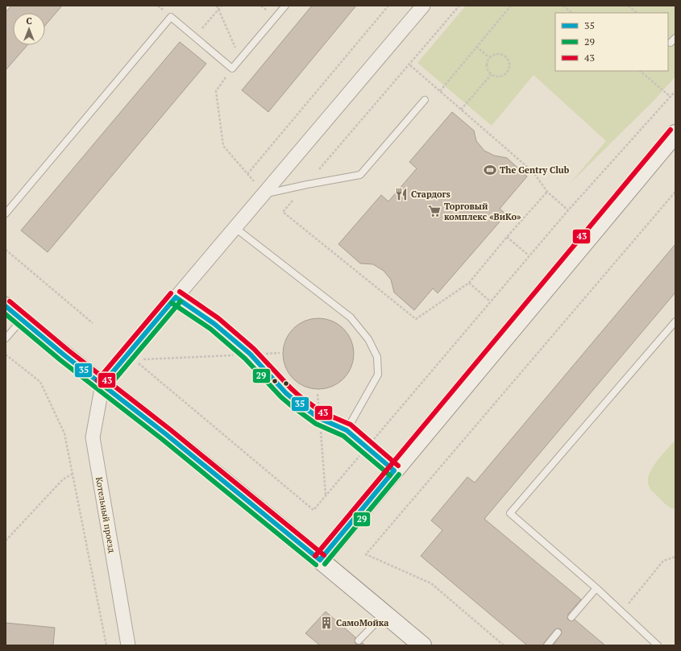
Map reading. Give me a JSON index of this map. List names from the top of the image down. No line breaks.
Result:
{"streets":{"street":["Котельный проезд"]},"places":{"sports":["The Gentry Club"],"restaurant":["Стардогs"],"supermarket":["Торговый комплекс «ВиКо»"],"building":["СамоМойка"]},"lines":["transit line 43","transit line 35","transit line 29"],"legend":["35","29","43"],"north":"top"}
